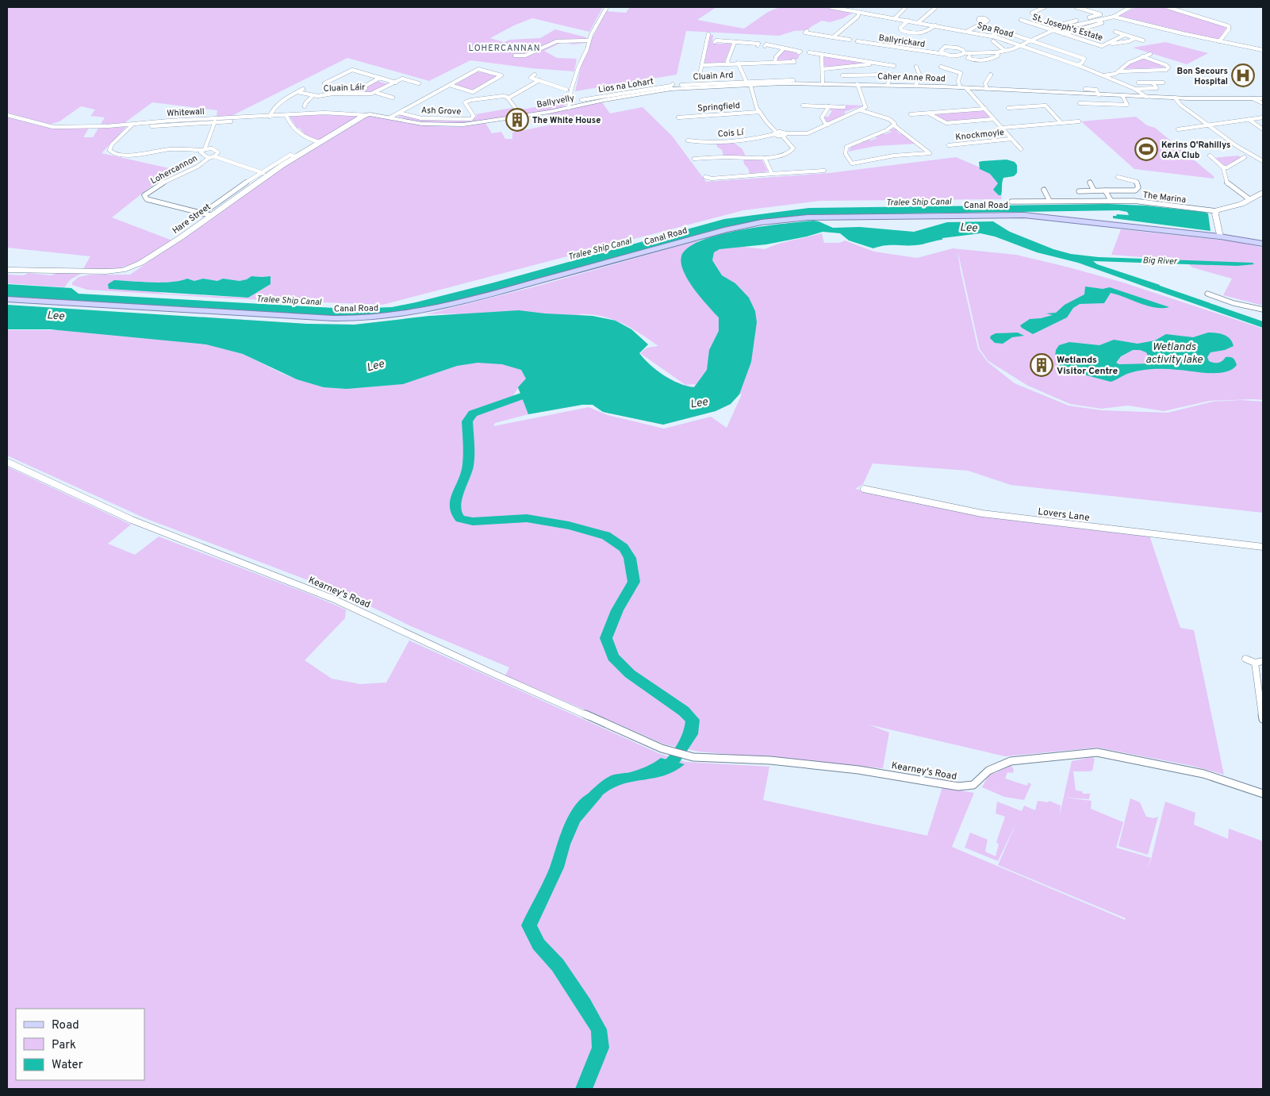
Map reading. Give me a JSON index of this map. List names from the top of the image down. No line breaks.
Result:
{"streets":{"main road":["Canal Road"],"street":["St. Joseph's Estate","Spa Road","Ballyrickard","Cluain Ard","Caher Anne Road","Cluain Láir","Ballyvelly","Springfield","Ash Grove","Whitewall","Cois Lí","Knockmoyle","Lohercannon","The Marina","Hare Street","Lovers Lane","Kearney's Road"]},"crossings":[["St. Joseph's Estate","Ballyrickard"],["Spa Road","Ballyrickard"],["Spa Road","Caher Anne Road"],["Cluain Ard","Caher Anne Road"],["Caher Anne Road","Ballyvelly"],["Caher Anne Road","Knockmoyle"],["Ballyvelly","Ash Grove"],["Ballyvelly","Hare Street"],["Lohercannon","Hare Street"]],"districts":["LOHERCANNAN"],"water":["Tralee Ship Canal","Lee","Big River","Wetlands activity lake"],"places":{"hospital":["Bon Secours Hospital"],"building":["The White House","Wetlands Visitor Centre"],"sports":["Kerins O'Rahillys GAA Club"]},"legend":["Road","Park","Water"]}
